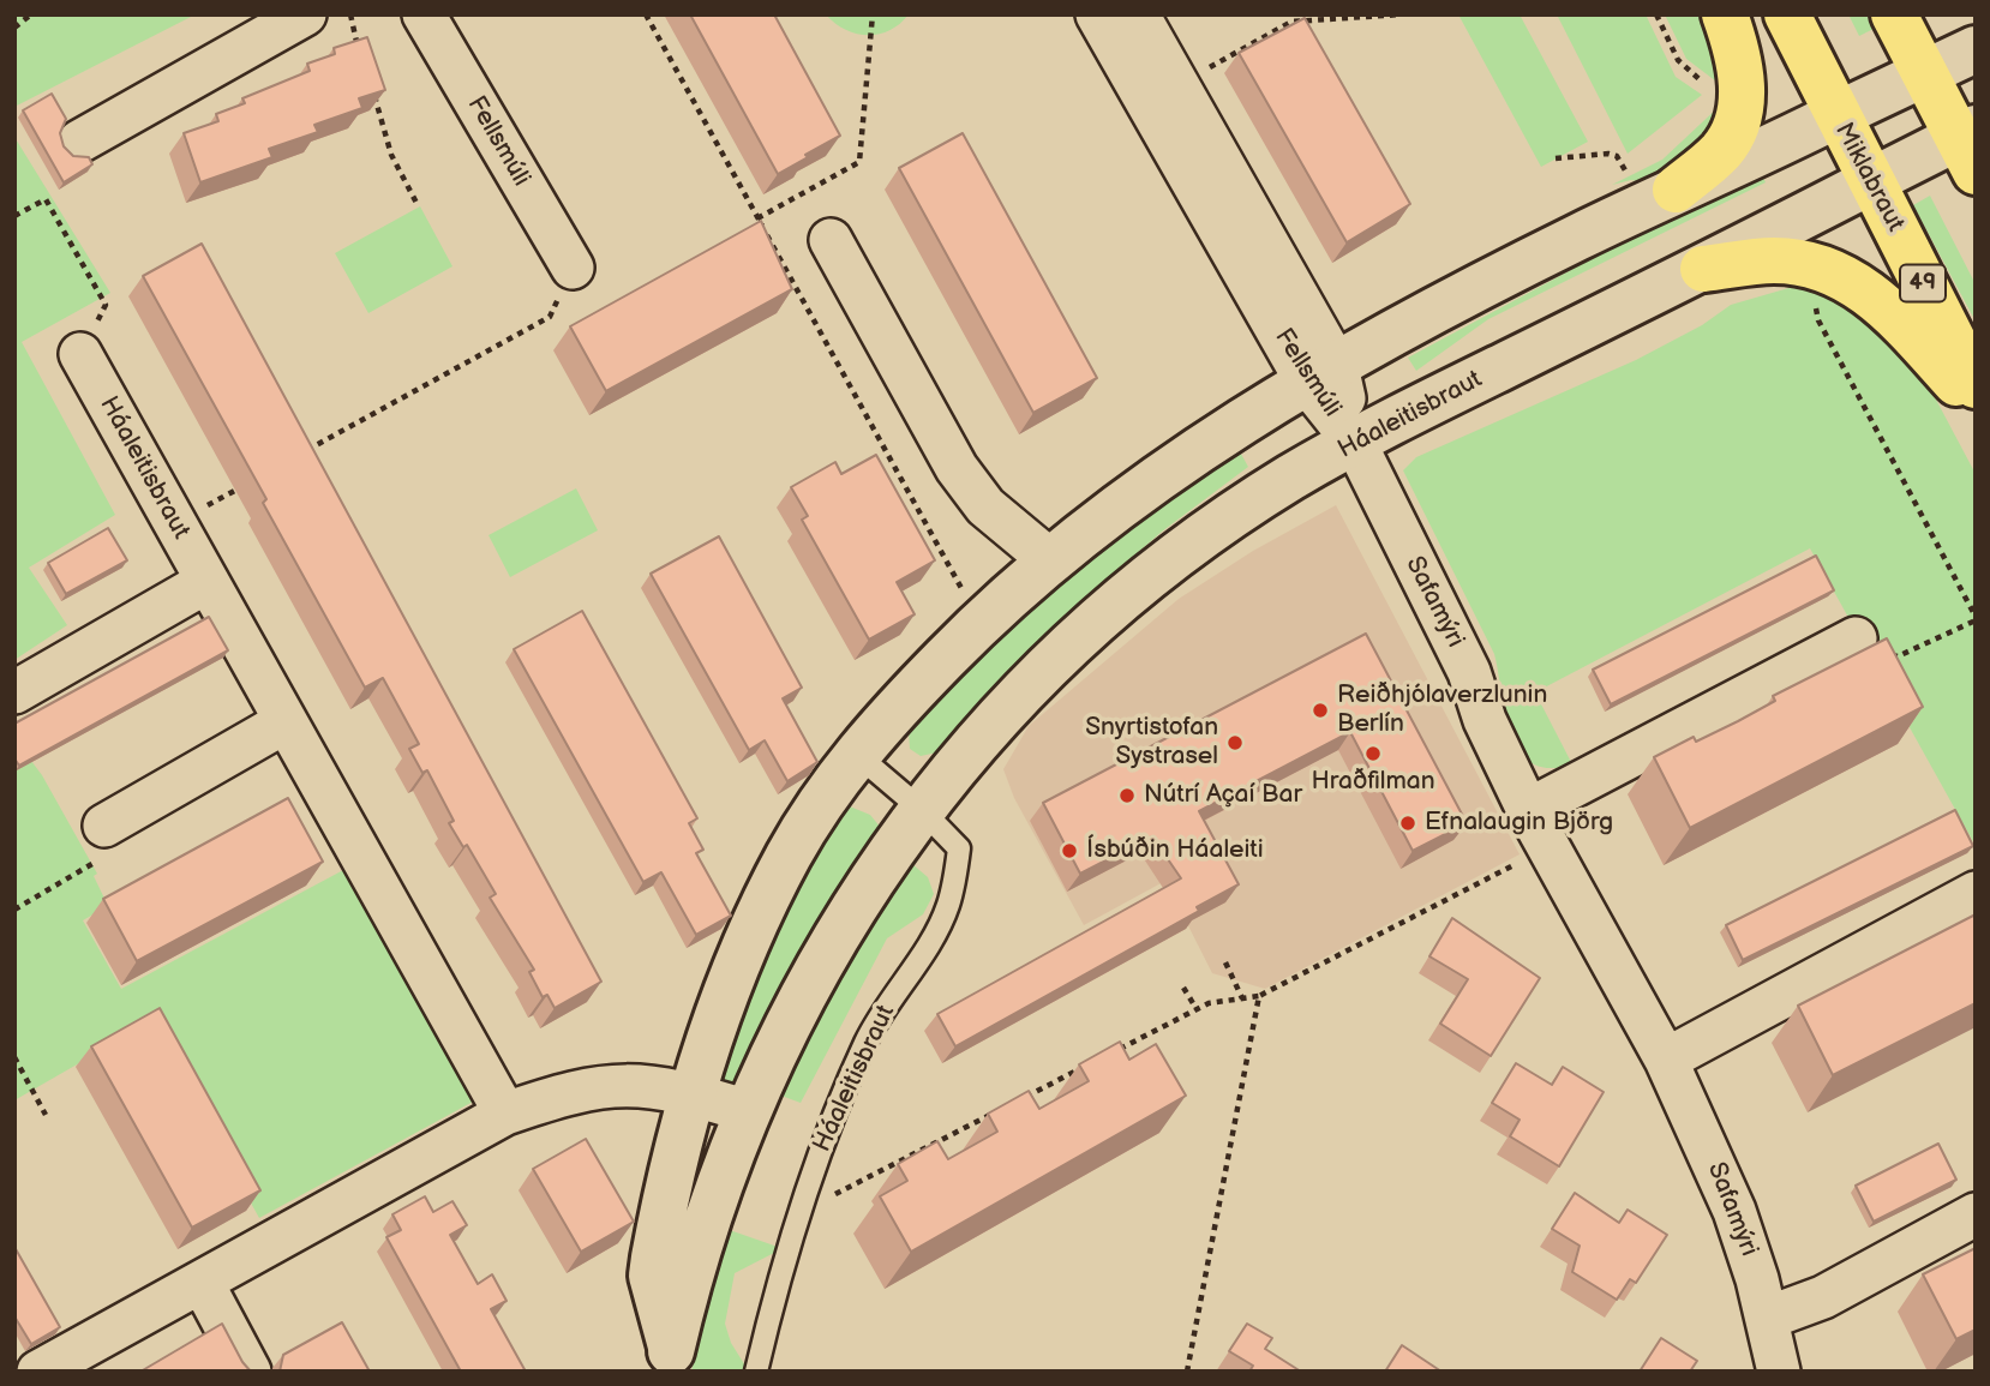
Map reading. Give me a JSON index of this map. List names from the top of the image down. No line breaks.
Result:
{"streets":{"highway":["Miklabraut","49"],"street":["Fellsmúli","Háaleitisbraut","Safamýri"]},"crossings":[["Fellsmúli","Háaleitisbraut"],["Fellsmúli","Safamýri"],["Miklabraut","Háaleitisbraut"],["Háaleitisbraut","Safamýri"]],"places":["Reiðhjólaverzlunin Berlín","Snyrtistofan Systrasel","Hraðfilman","Nútrí Açaí Bar","Efnalaugin Björg","Ísbúðin Háaleiti"]}
